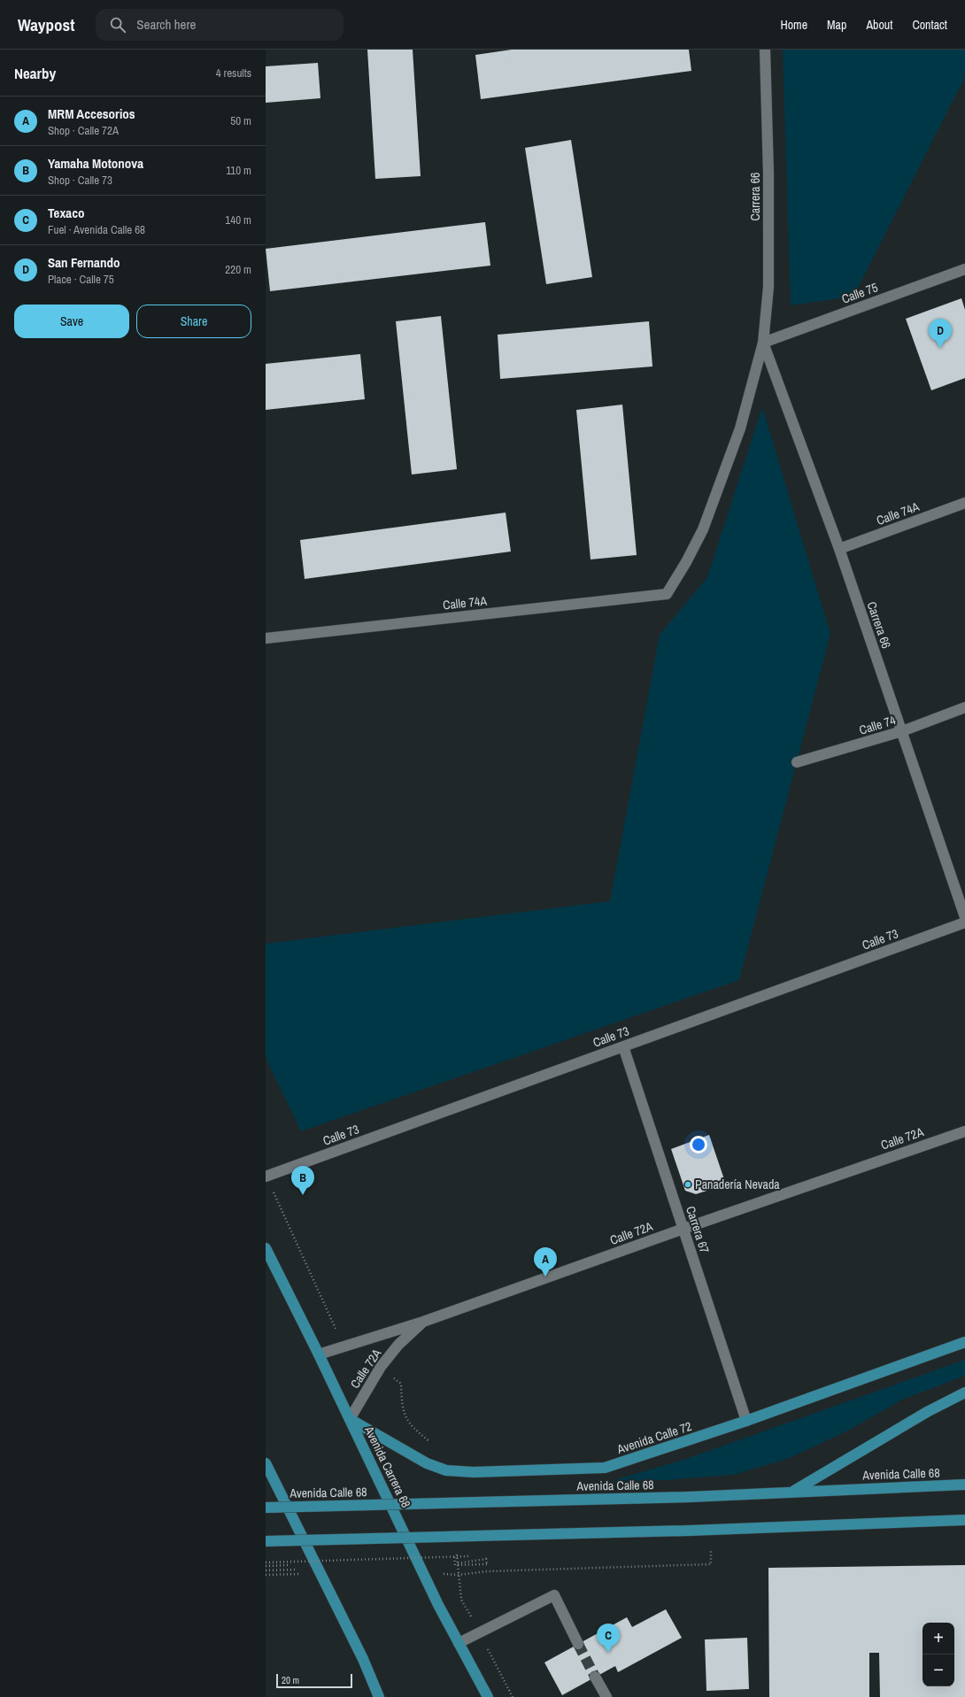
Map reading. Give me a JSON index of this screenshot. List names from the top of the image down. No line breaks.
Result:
{"streets":{"main road":["Avenida Calle 72","Avenida Carrera 68","Avenida Calle 68"],"street":["Carrera 66","Calle 75","Calle 74A","Calle 74","Calle 73","Calle 72A","Carrera 67"]},"crossings":[["Carrera 66","Calle 75"],["Carrera 66","Calle 74A"],["Carrera 66","Calle 74"],["Calle 73","Carrera 67"],["Calle 72A","Carrera 67"],["Calle 72A","Avenida Calle 72"],["Calle 72A","Avenida Carrera 68"],["Carrera 67","Avenida Calle 72"],["Avenida Calle 72","Avenida Carrera 68"]],"places":["Panadería Nevada"],"scale_bar":"20 m","page":{"header":"Waypost","search":"Search here","nav":["Home","Map","About","Contact"],"heading":["Nearby","4 results"],"list":[{"mark":"A","name":"MRM Accesorios","note":"Shop · Calle 72A","value":"50 m"},{"mark":"B","name":"Yamaha Motonova","note":"Shop · Calle 73","value":"110 m"},{"mark":"C","name":"Texaco","note":"Fuel · Avenida Calle 68","value":"140 m"},{"mark":"D","name":"San Fernando","note":"Place · Calle 75","value":"220 m"}],"buttons":["Save","Share"],"pins":["D","B","A","C"],"map_buttons":["+","−"],"scale":"20 m"}}
